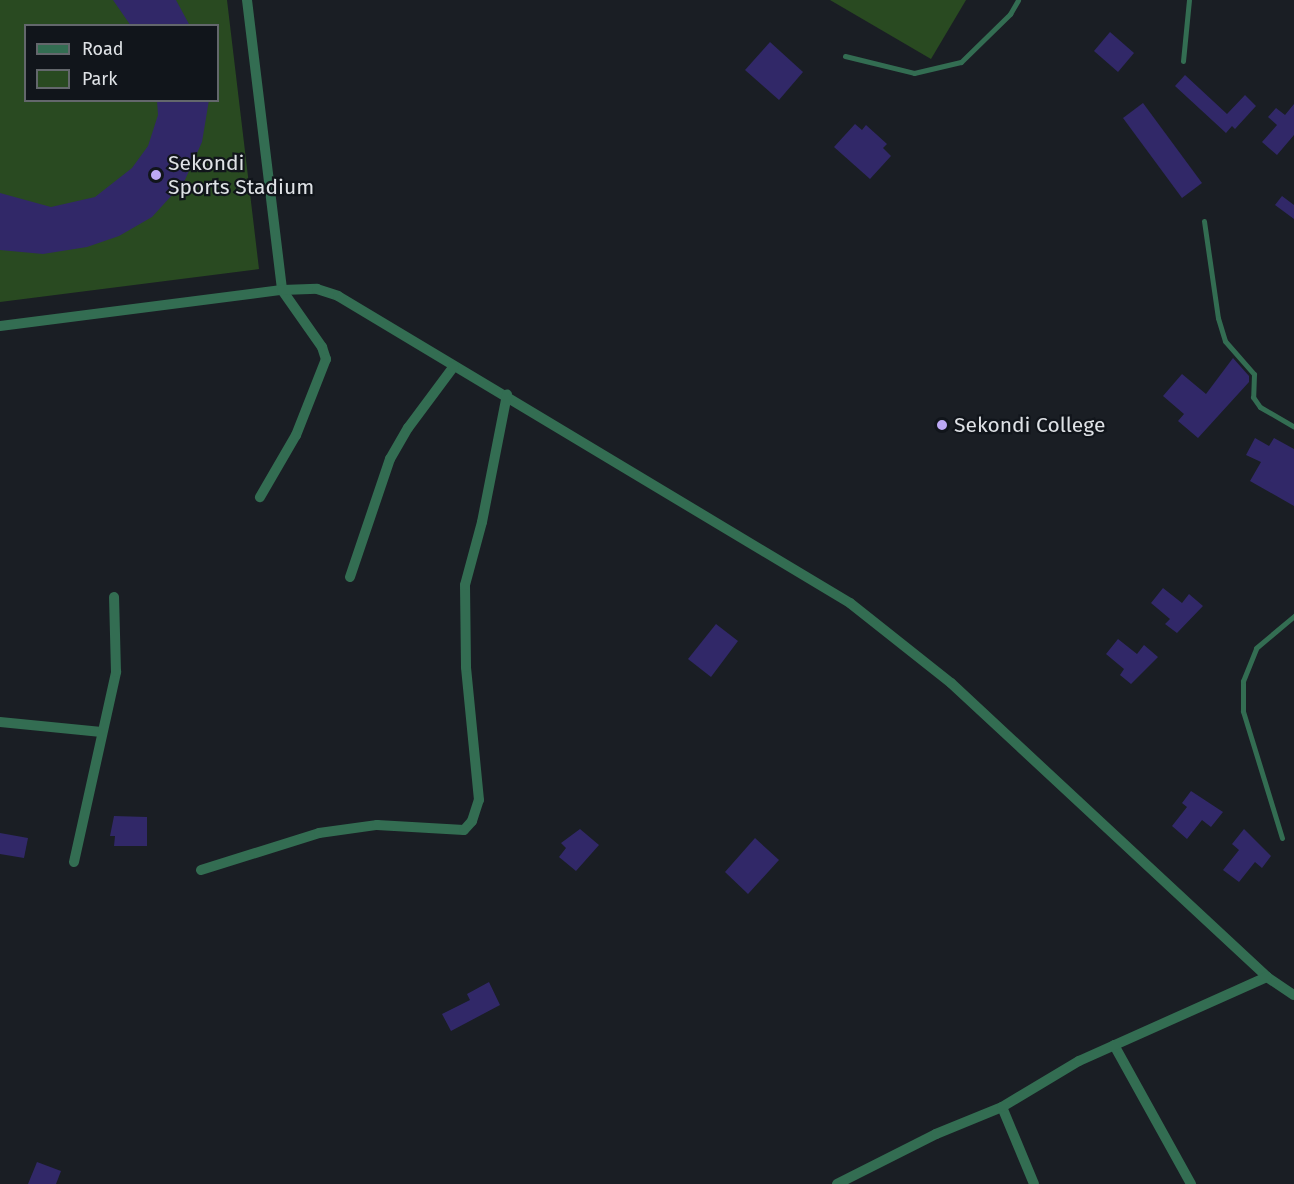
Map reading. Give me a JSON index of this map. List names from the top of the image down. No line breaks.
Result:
{"places":["Sekondi Sports Stadium","Sekondi College"],"legend":["Road","Park"]}
